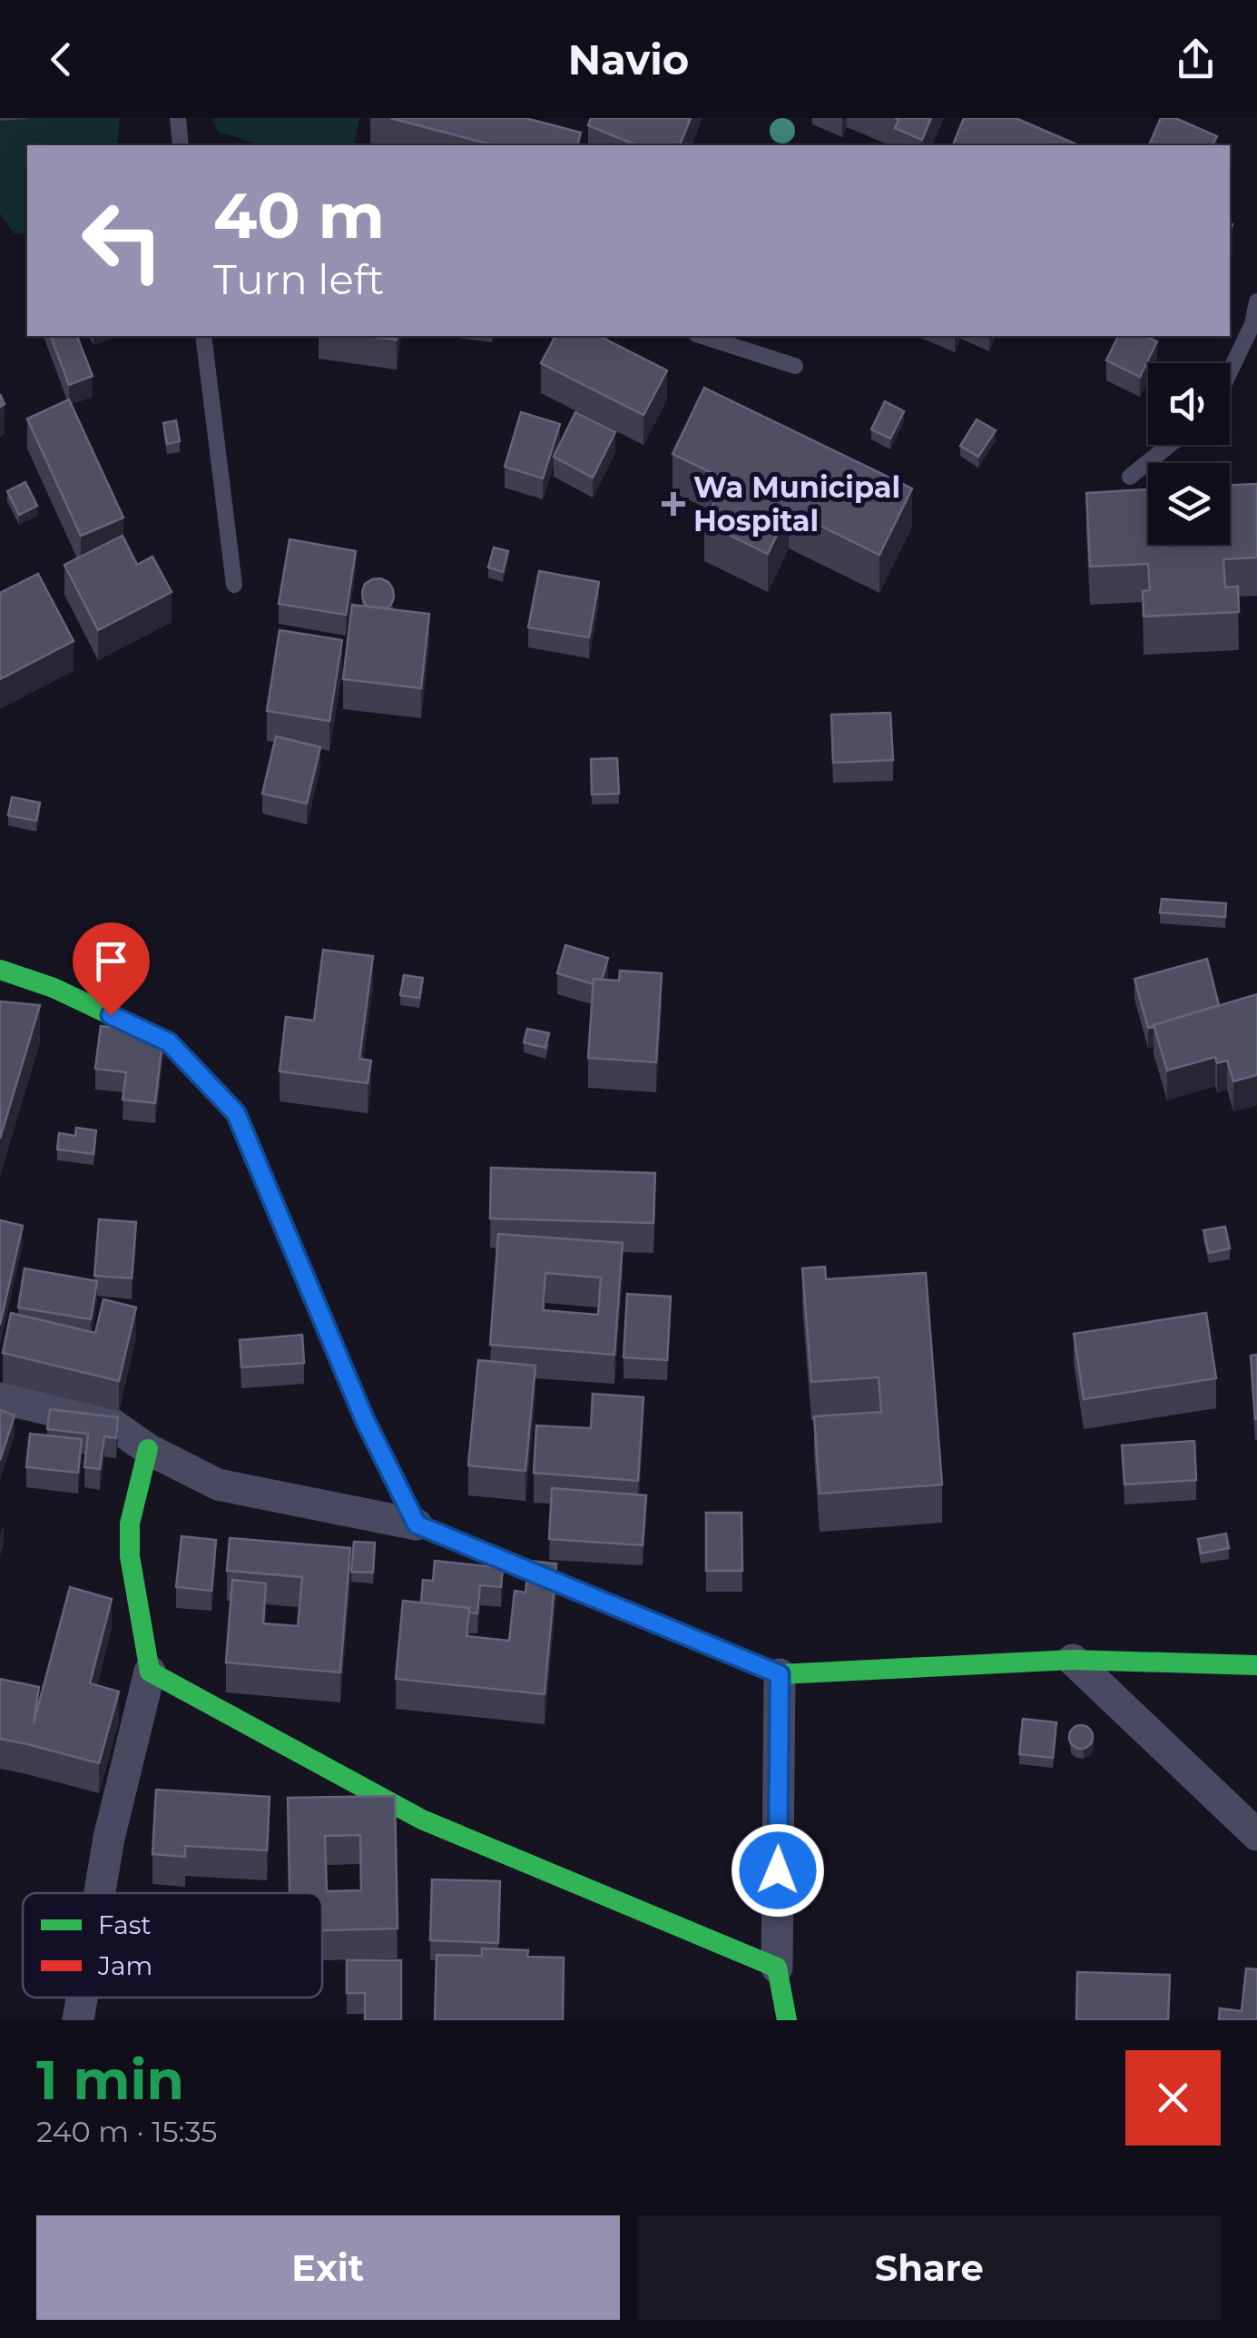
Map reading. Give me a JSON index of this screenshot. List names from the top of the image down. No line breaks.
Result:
{"places":{"health":["Wa Municipal Hospital"]},"legend":["Fast","Jam"],"page":{"header":"Navio","turn":["40 m","Turn left"],"heading":["1 min","240 m · 15:35"],"buttons":["Exit","Share"]}}
